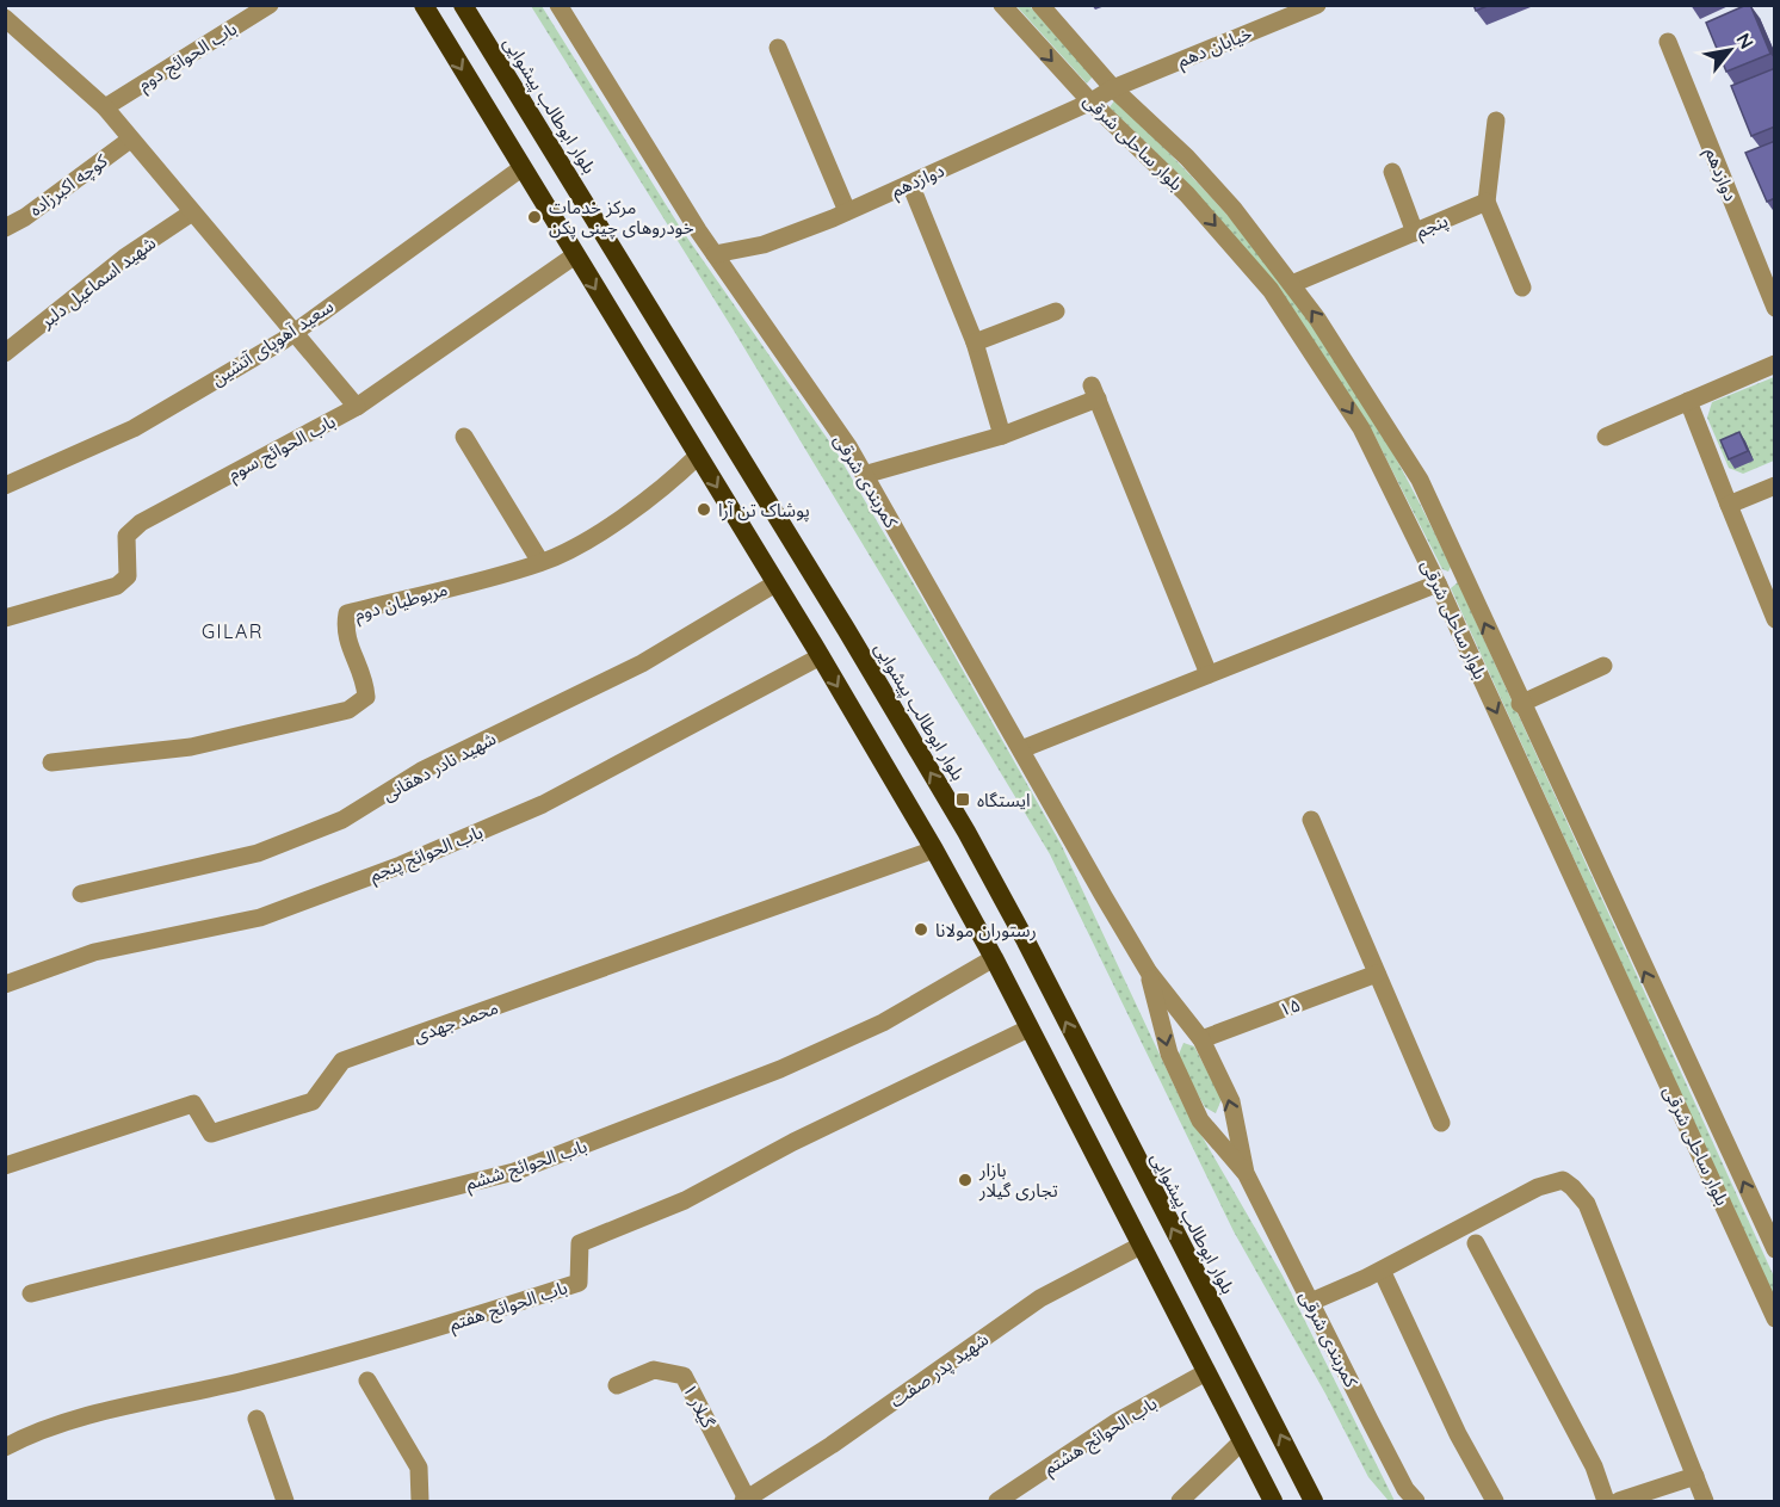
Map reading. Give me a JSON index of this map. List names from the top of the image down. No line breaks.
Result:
{"streets":{"highway":["بلوار ابوطالب پیشوایی"],"street":["خیابان دهم","باب الحوائج دوم","بلوار ساحلی شرقی","دوازدهم","کوچه اکبرزاده","پنجم","شهید اسماعیل دلبر","سعید آهوپای آتشین","باب الحوائج سوم","کمربندی شرقی","مربوطیان دوم","شهید نادر دهقانی","باب الحوائج پنجم","۱۵","محمد جهدی","باب الحوائج ششم","باب الحوائج هفتم","شهید پدر صفت","گیلار ۱","باب الحوائج هشتم"]},"crossings":[["خیابان دهم","بلوار ساحلی شرقی"],["خیابان دهم","دوازدهم"],["بلوار ساحلی شرقی","دوازدهم"],["بلوار ساحلی شرقی","پنجم"],["دوازدهم","کمربندی شرقی"],["کمربندی شرقی","۱۵"],["شهید پدر صفت","گیلار ۱"]],"districts":["GILAR"],"places":{"other":["مرکز خدمات خودروهای چینی پکن","پوشاک تن آرا","رستوران مولانا","بازار تجاری گیلار"],"transit":["ایستگاه"]},"north":"top right"}
